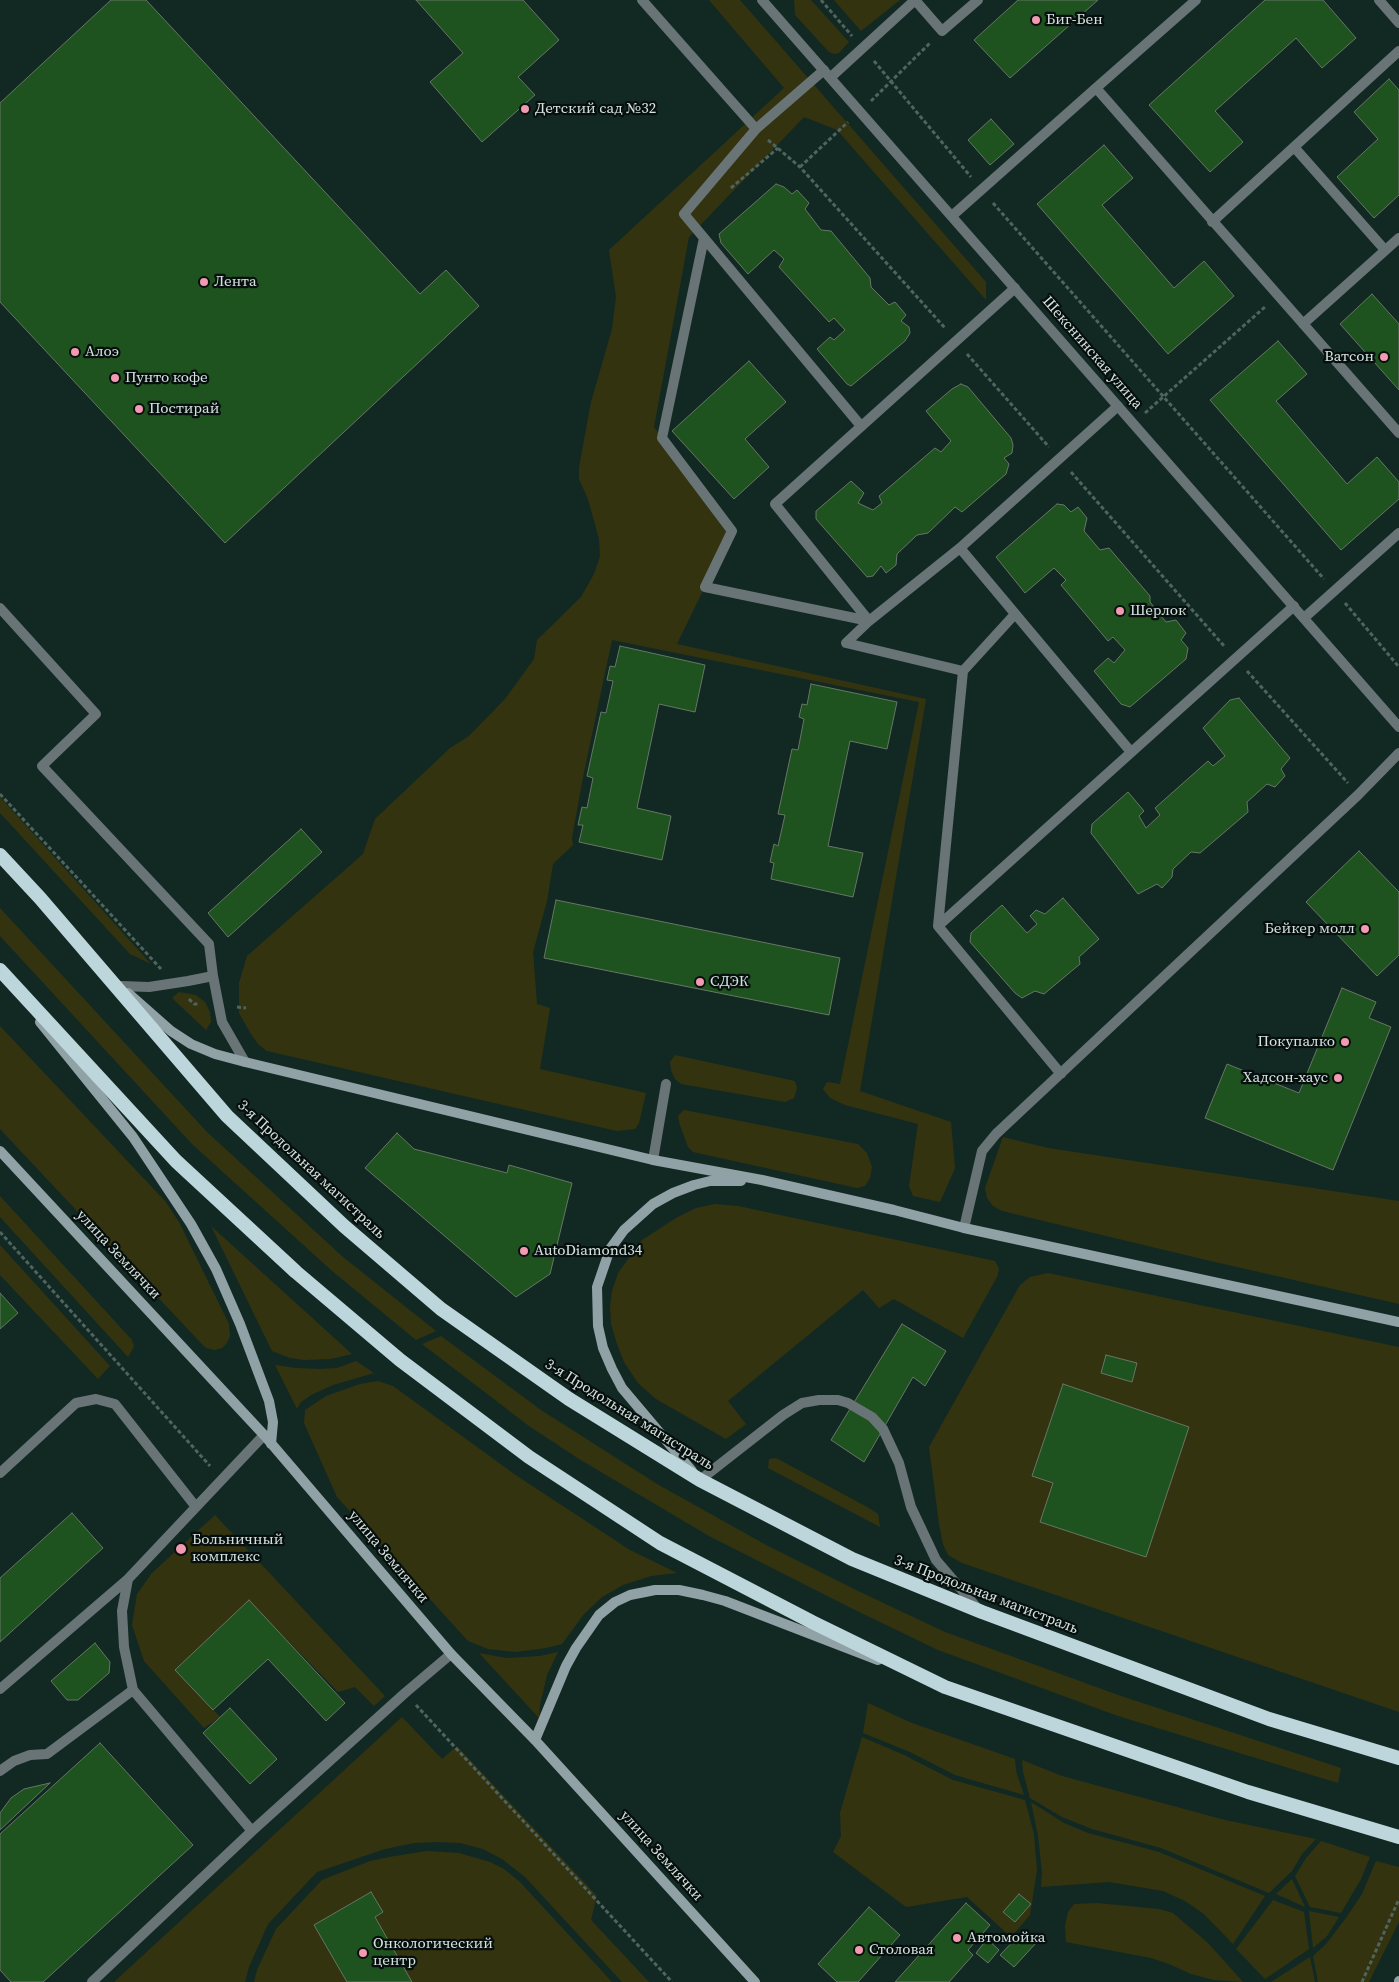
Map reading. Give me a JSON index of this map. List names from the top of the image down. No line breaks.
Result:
{"streets":{"highway":["3-я Продольная магистраль"],"main road":["улица Землячки"],"street":["Шекснинская улица"]},"places":["Биг-Бен","Детский сад №32","Лента","Алоэ","Ватсон","Пунто кофе","Постирай","Шерлок","Бейкер молл","СДЭК","Покупалко","Хадсон-хаус","AutoDiamond34","Больничный комплекс","Автомойка","Столовая","Онкологический центр"]}
